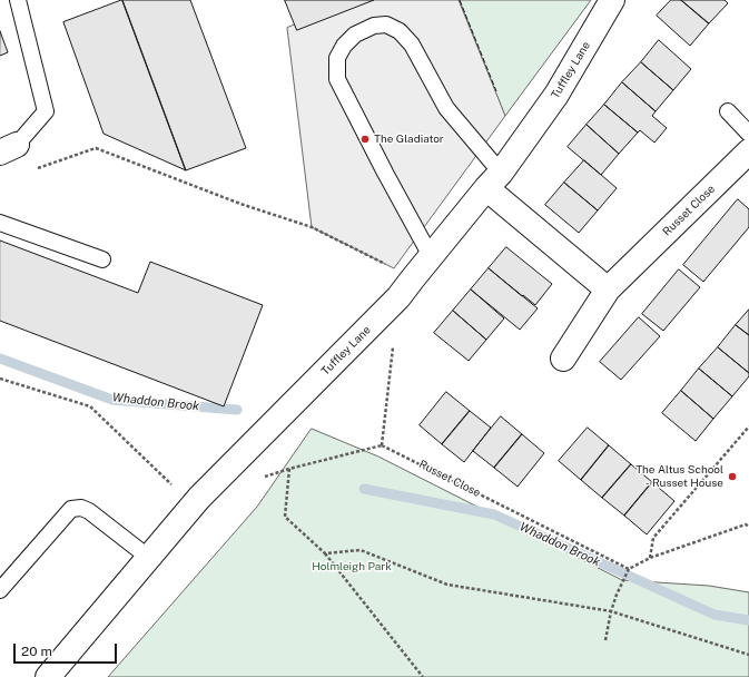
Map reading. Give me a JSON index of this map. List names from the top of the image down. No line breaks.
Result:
{"streets":{"street":["Tuffley Lane","Russet Close"]},"water":["Whaddon Brook"],"parks":["Holmleigh Park"],"places":["The Gladiator","The Altus School - Russet House"],"scale_bar":"20 m"}
